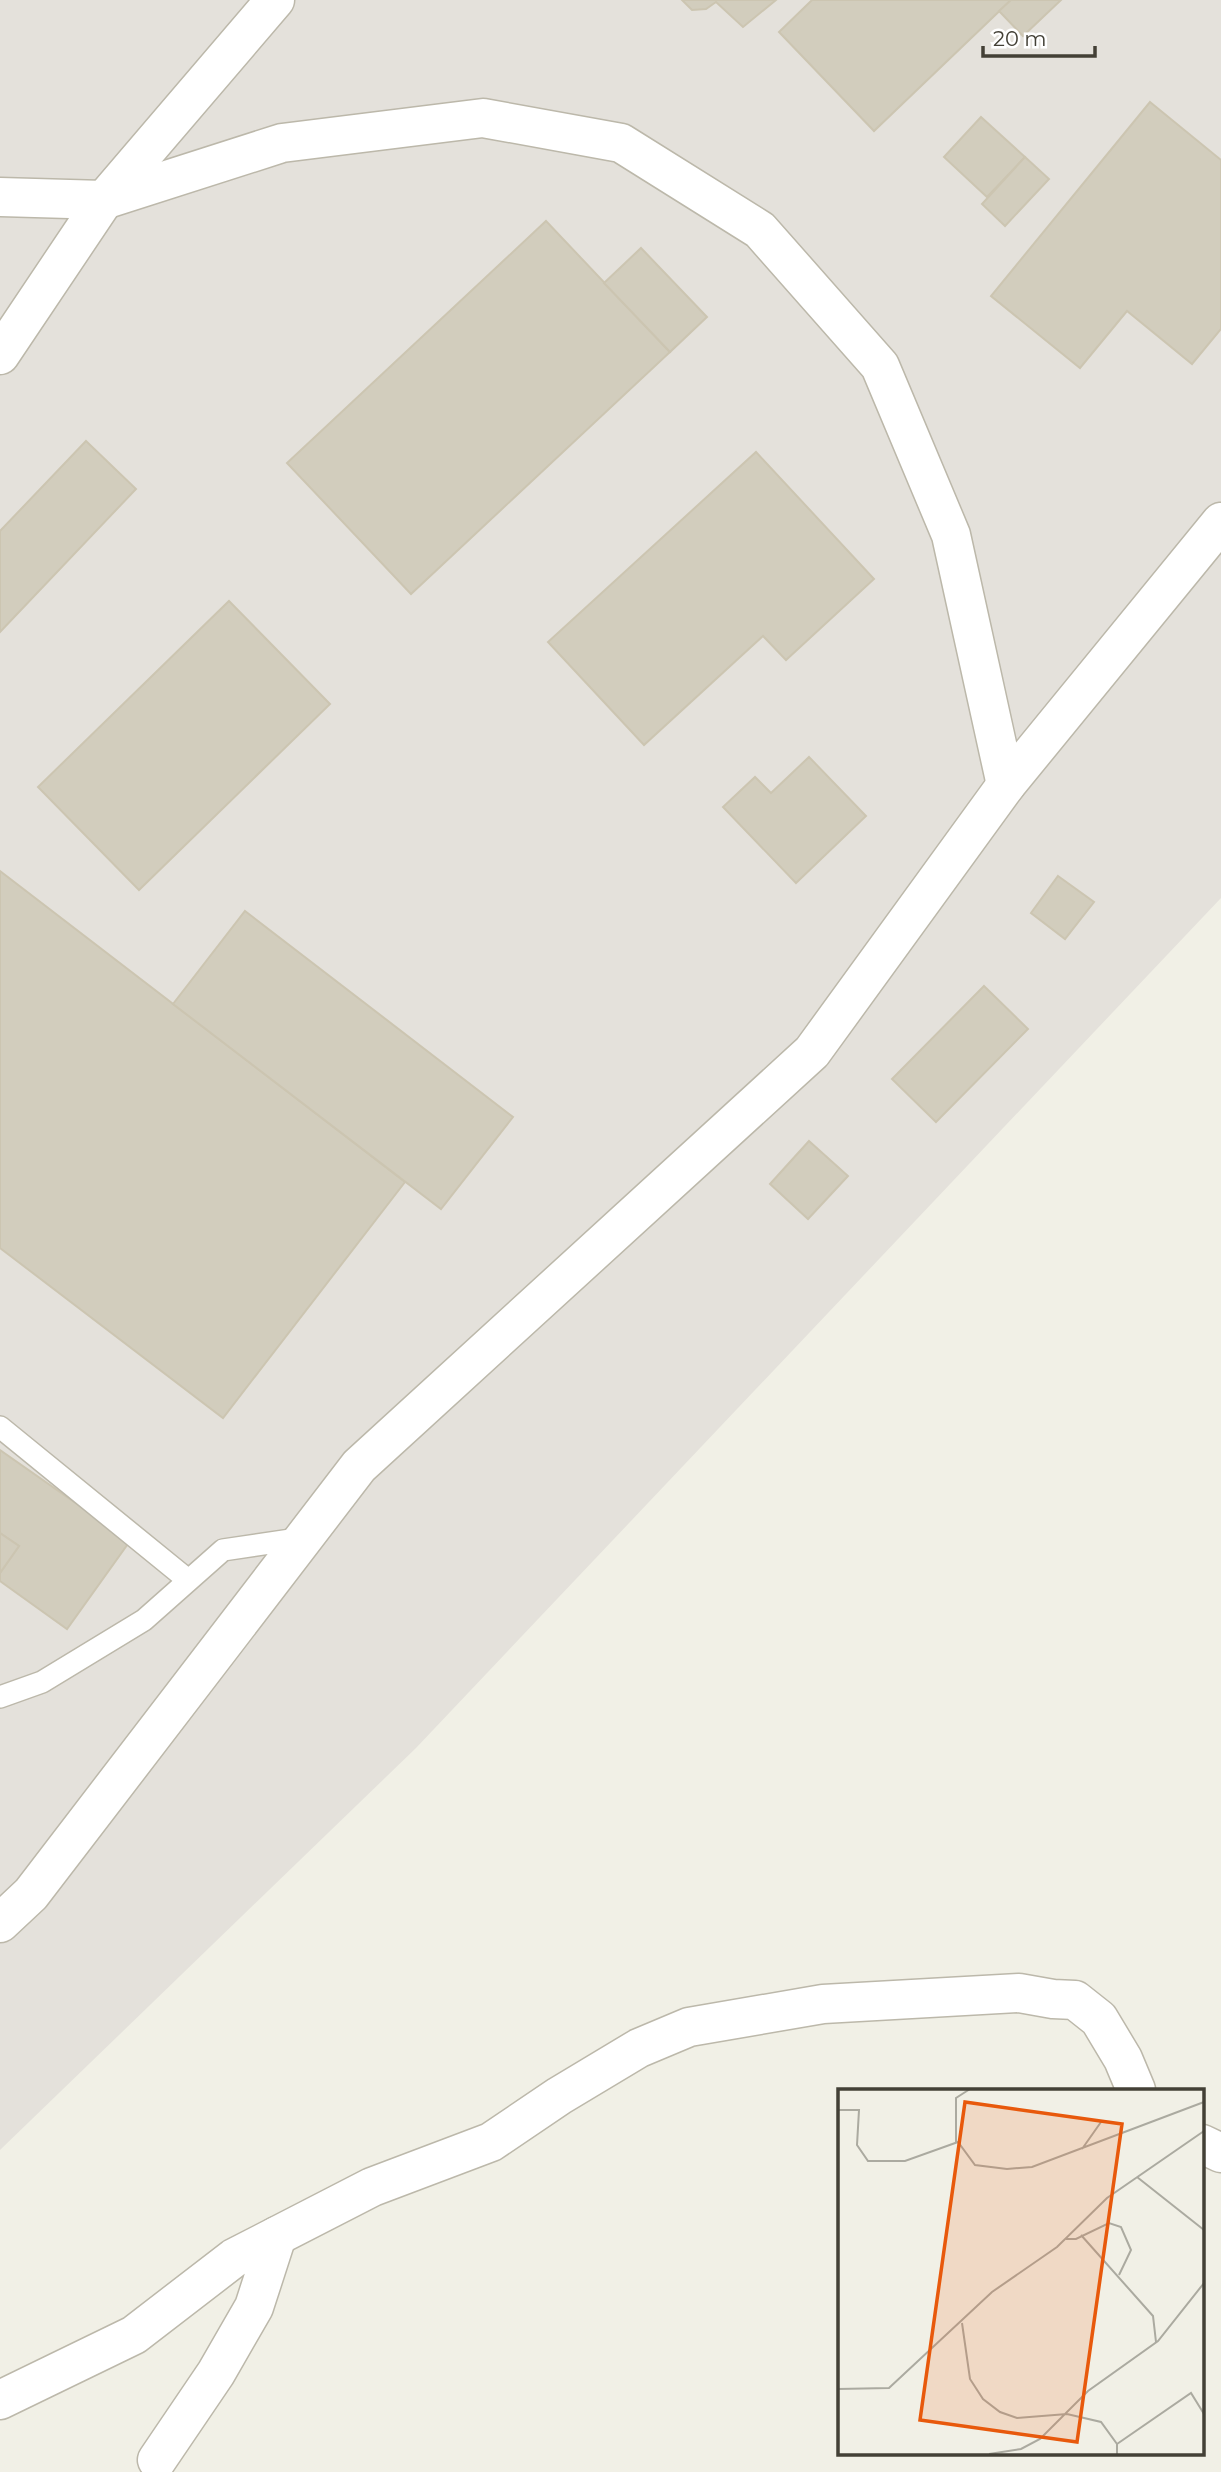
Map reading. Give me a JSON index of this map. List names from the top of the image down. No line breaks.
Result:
{"scale_bar":"20 m"}
